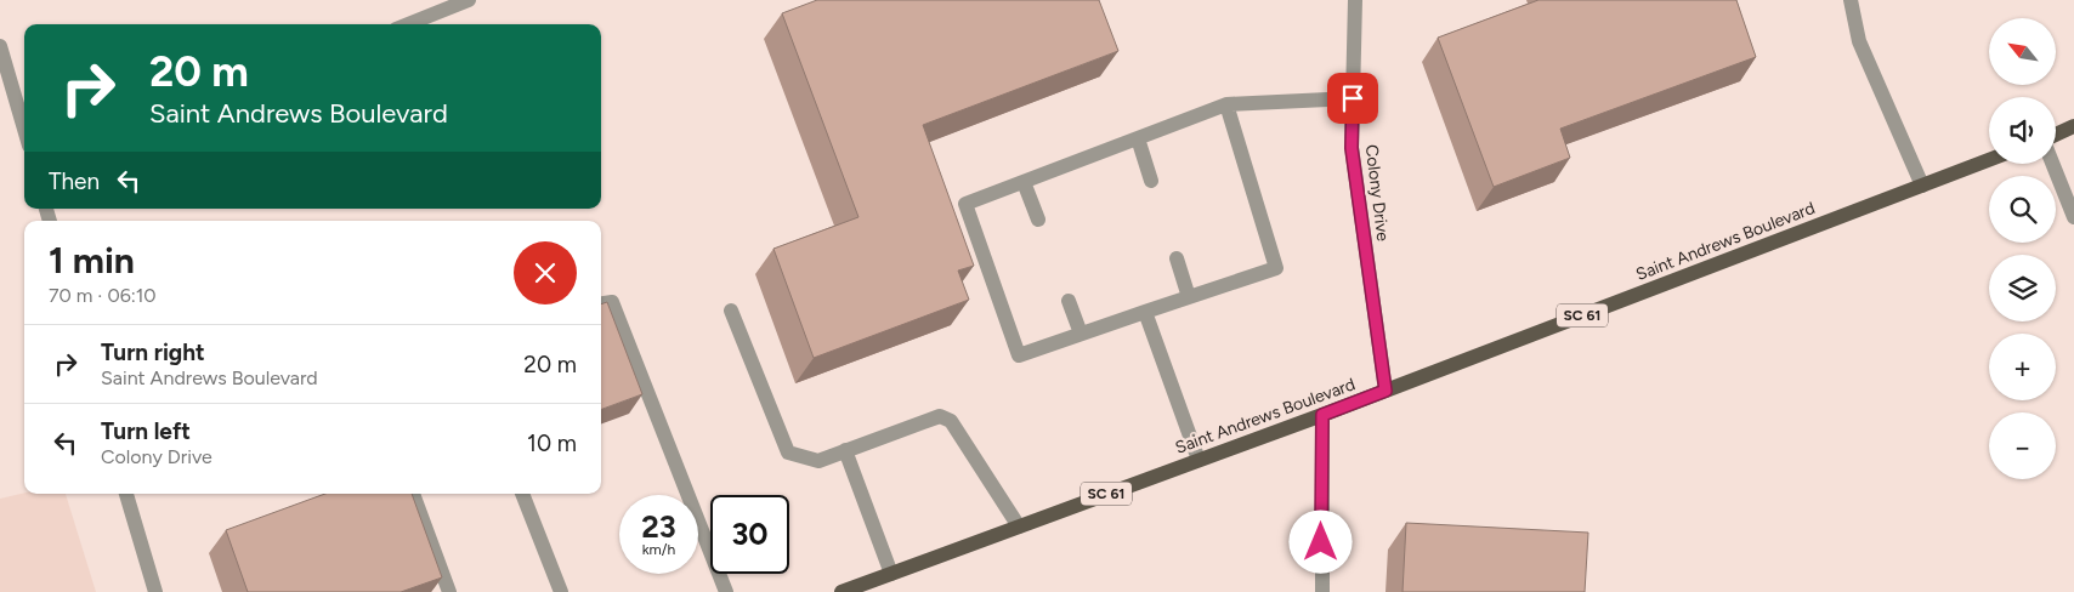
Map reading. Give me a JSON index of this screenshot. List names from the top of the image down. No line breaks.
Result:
{"streets":{"main road":["Saint Andrews Boulevard","SC 61"],"street":["Colony Drive"]},"crossings":[["Colony Drive","Saint Andrews Boulevard"]],"north":"top left","page":{"map_buttons":["+","−"],"turn":["20 m","Saint Andrews Boulevard"],"then":"Then","heading":["1 min","70 m · 06:10"],"list":[{"name":"Turn right","note":"Saint Andrews Boulevard","value":"20 m"},{"name":"Turn left","note":"Colony Drive","value":"10 m"}],"speed":"23 km/h","limit":"30"}}
